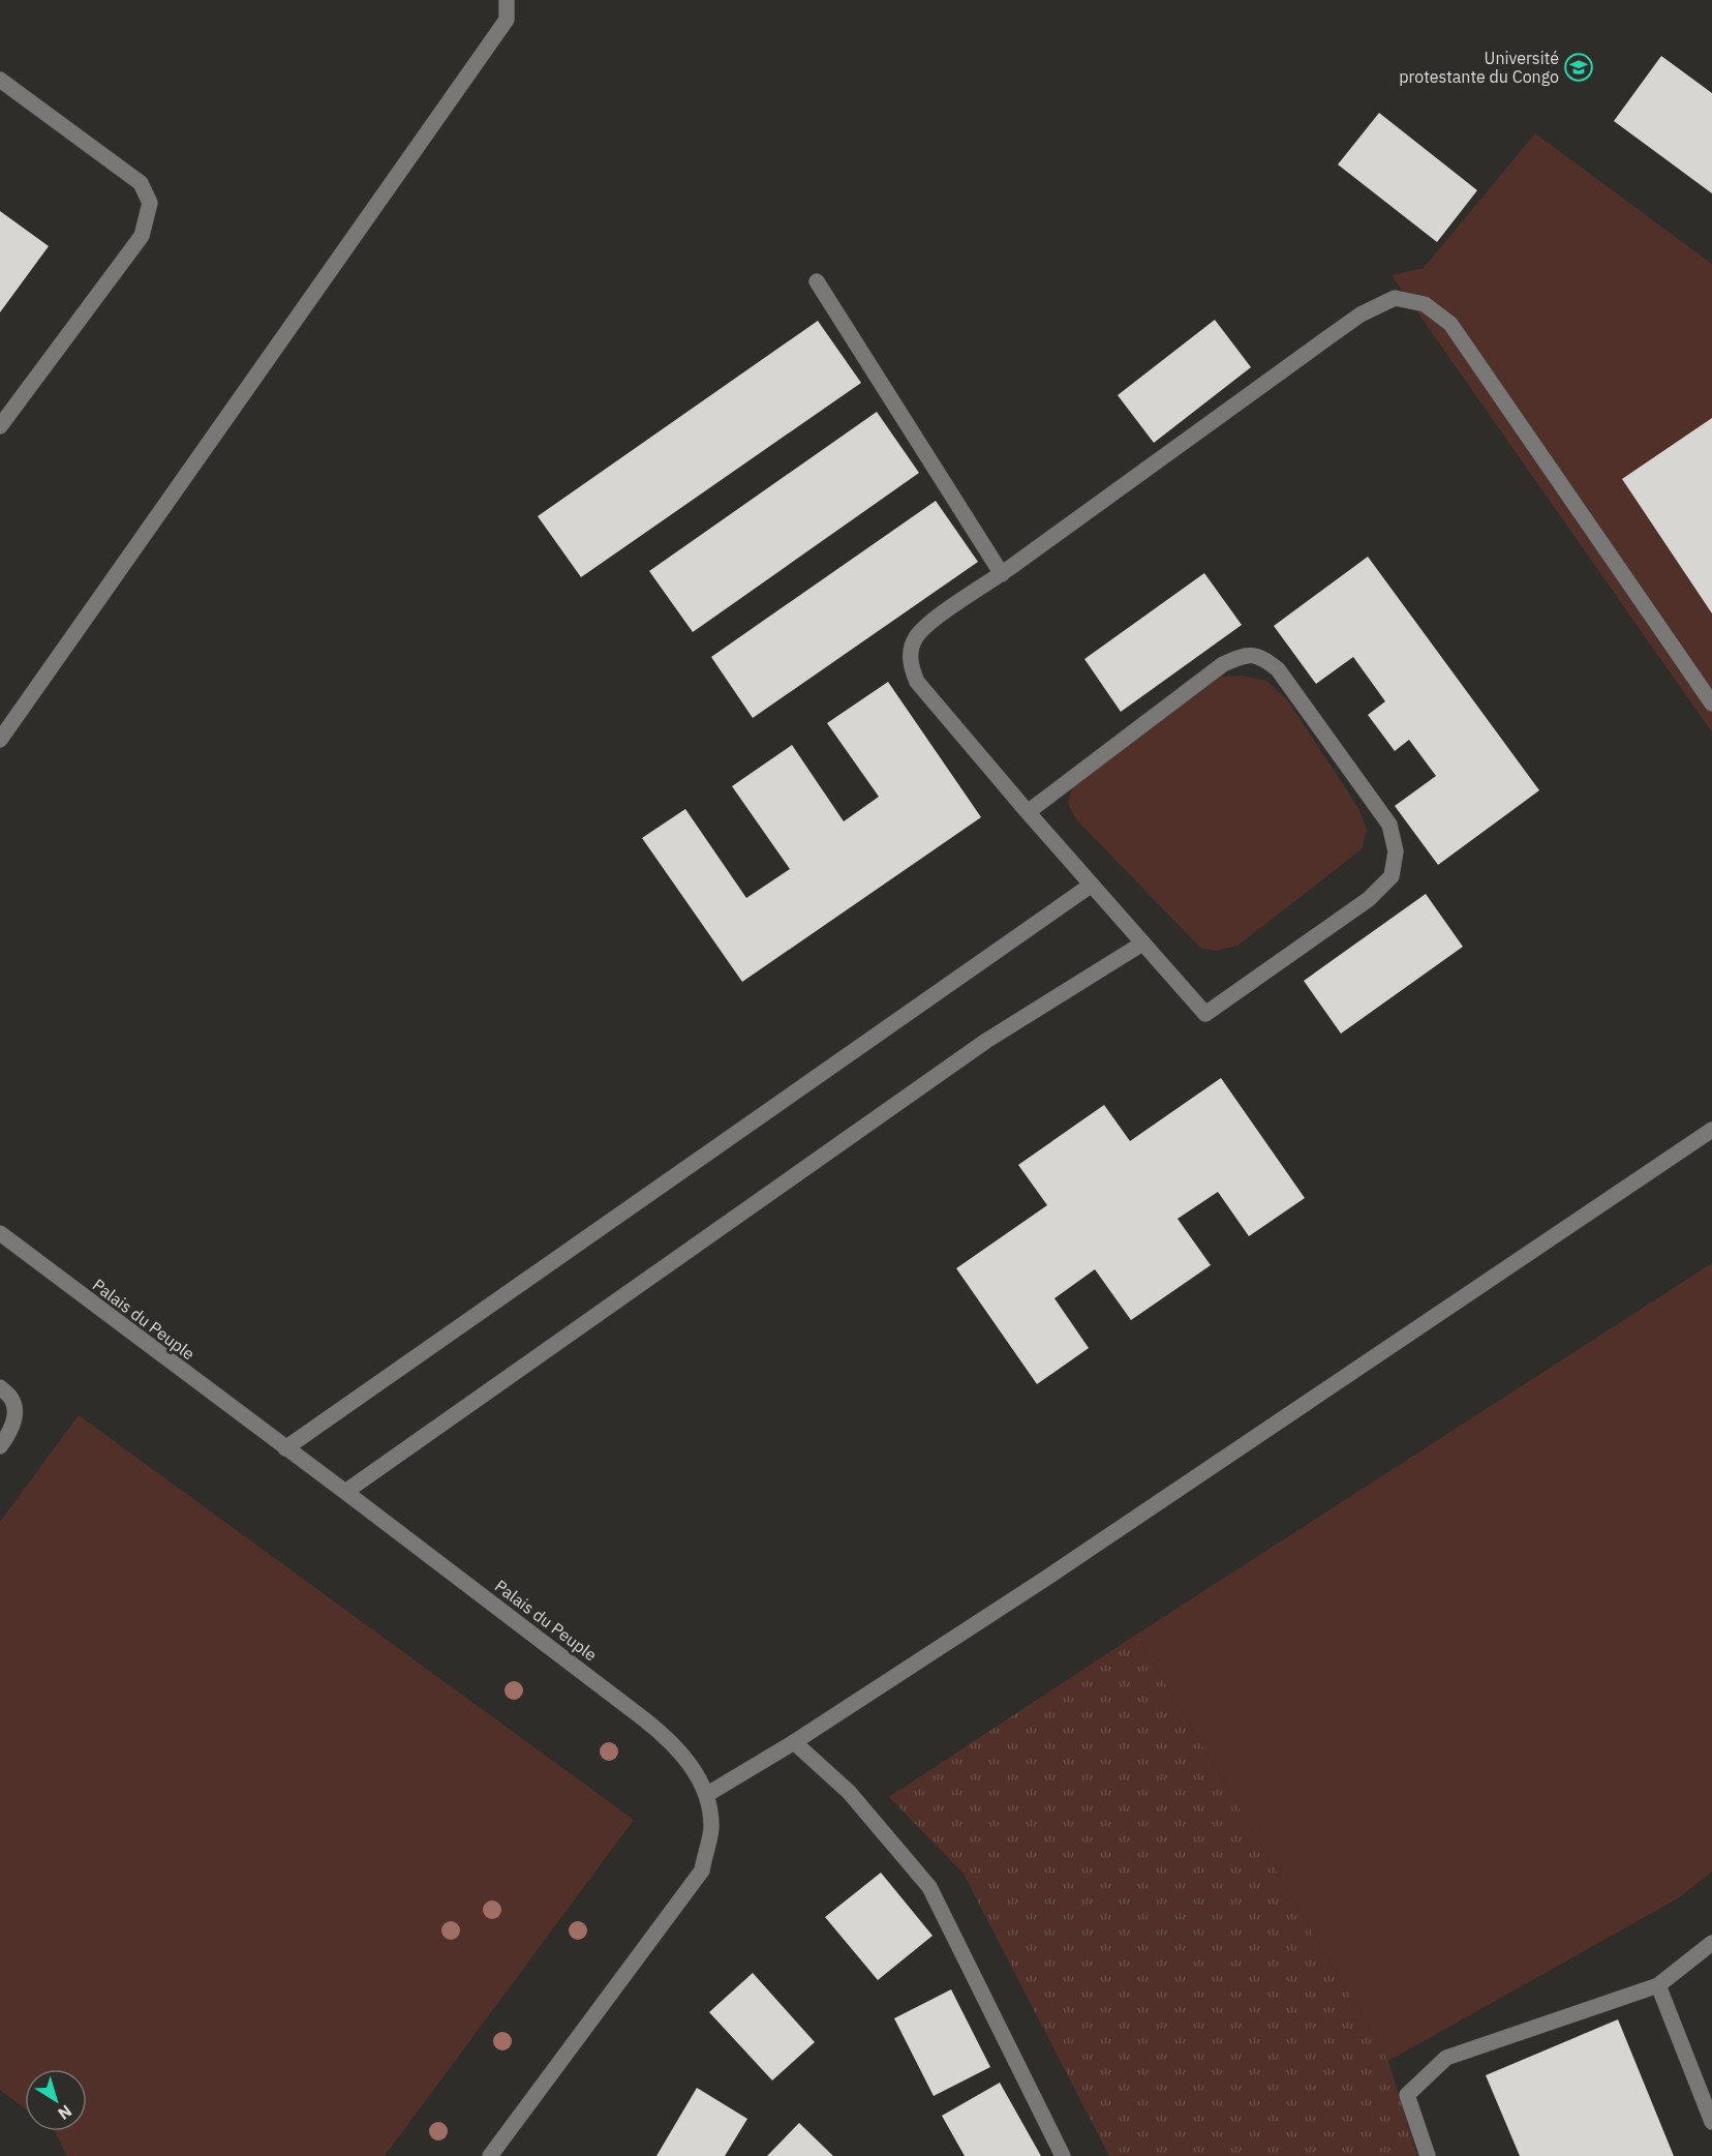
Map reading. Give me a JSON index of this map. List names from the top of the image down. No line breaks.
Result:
{"streets":{"street":["Palais du Peuple"]},"places":{"school or university":["Université protestante du Congo"]},"north":"bottom right"}
